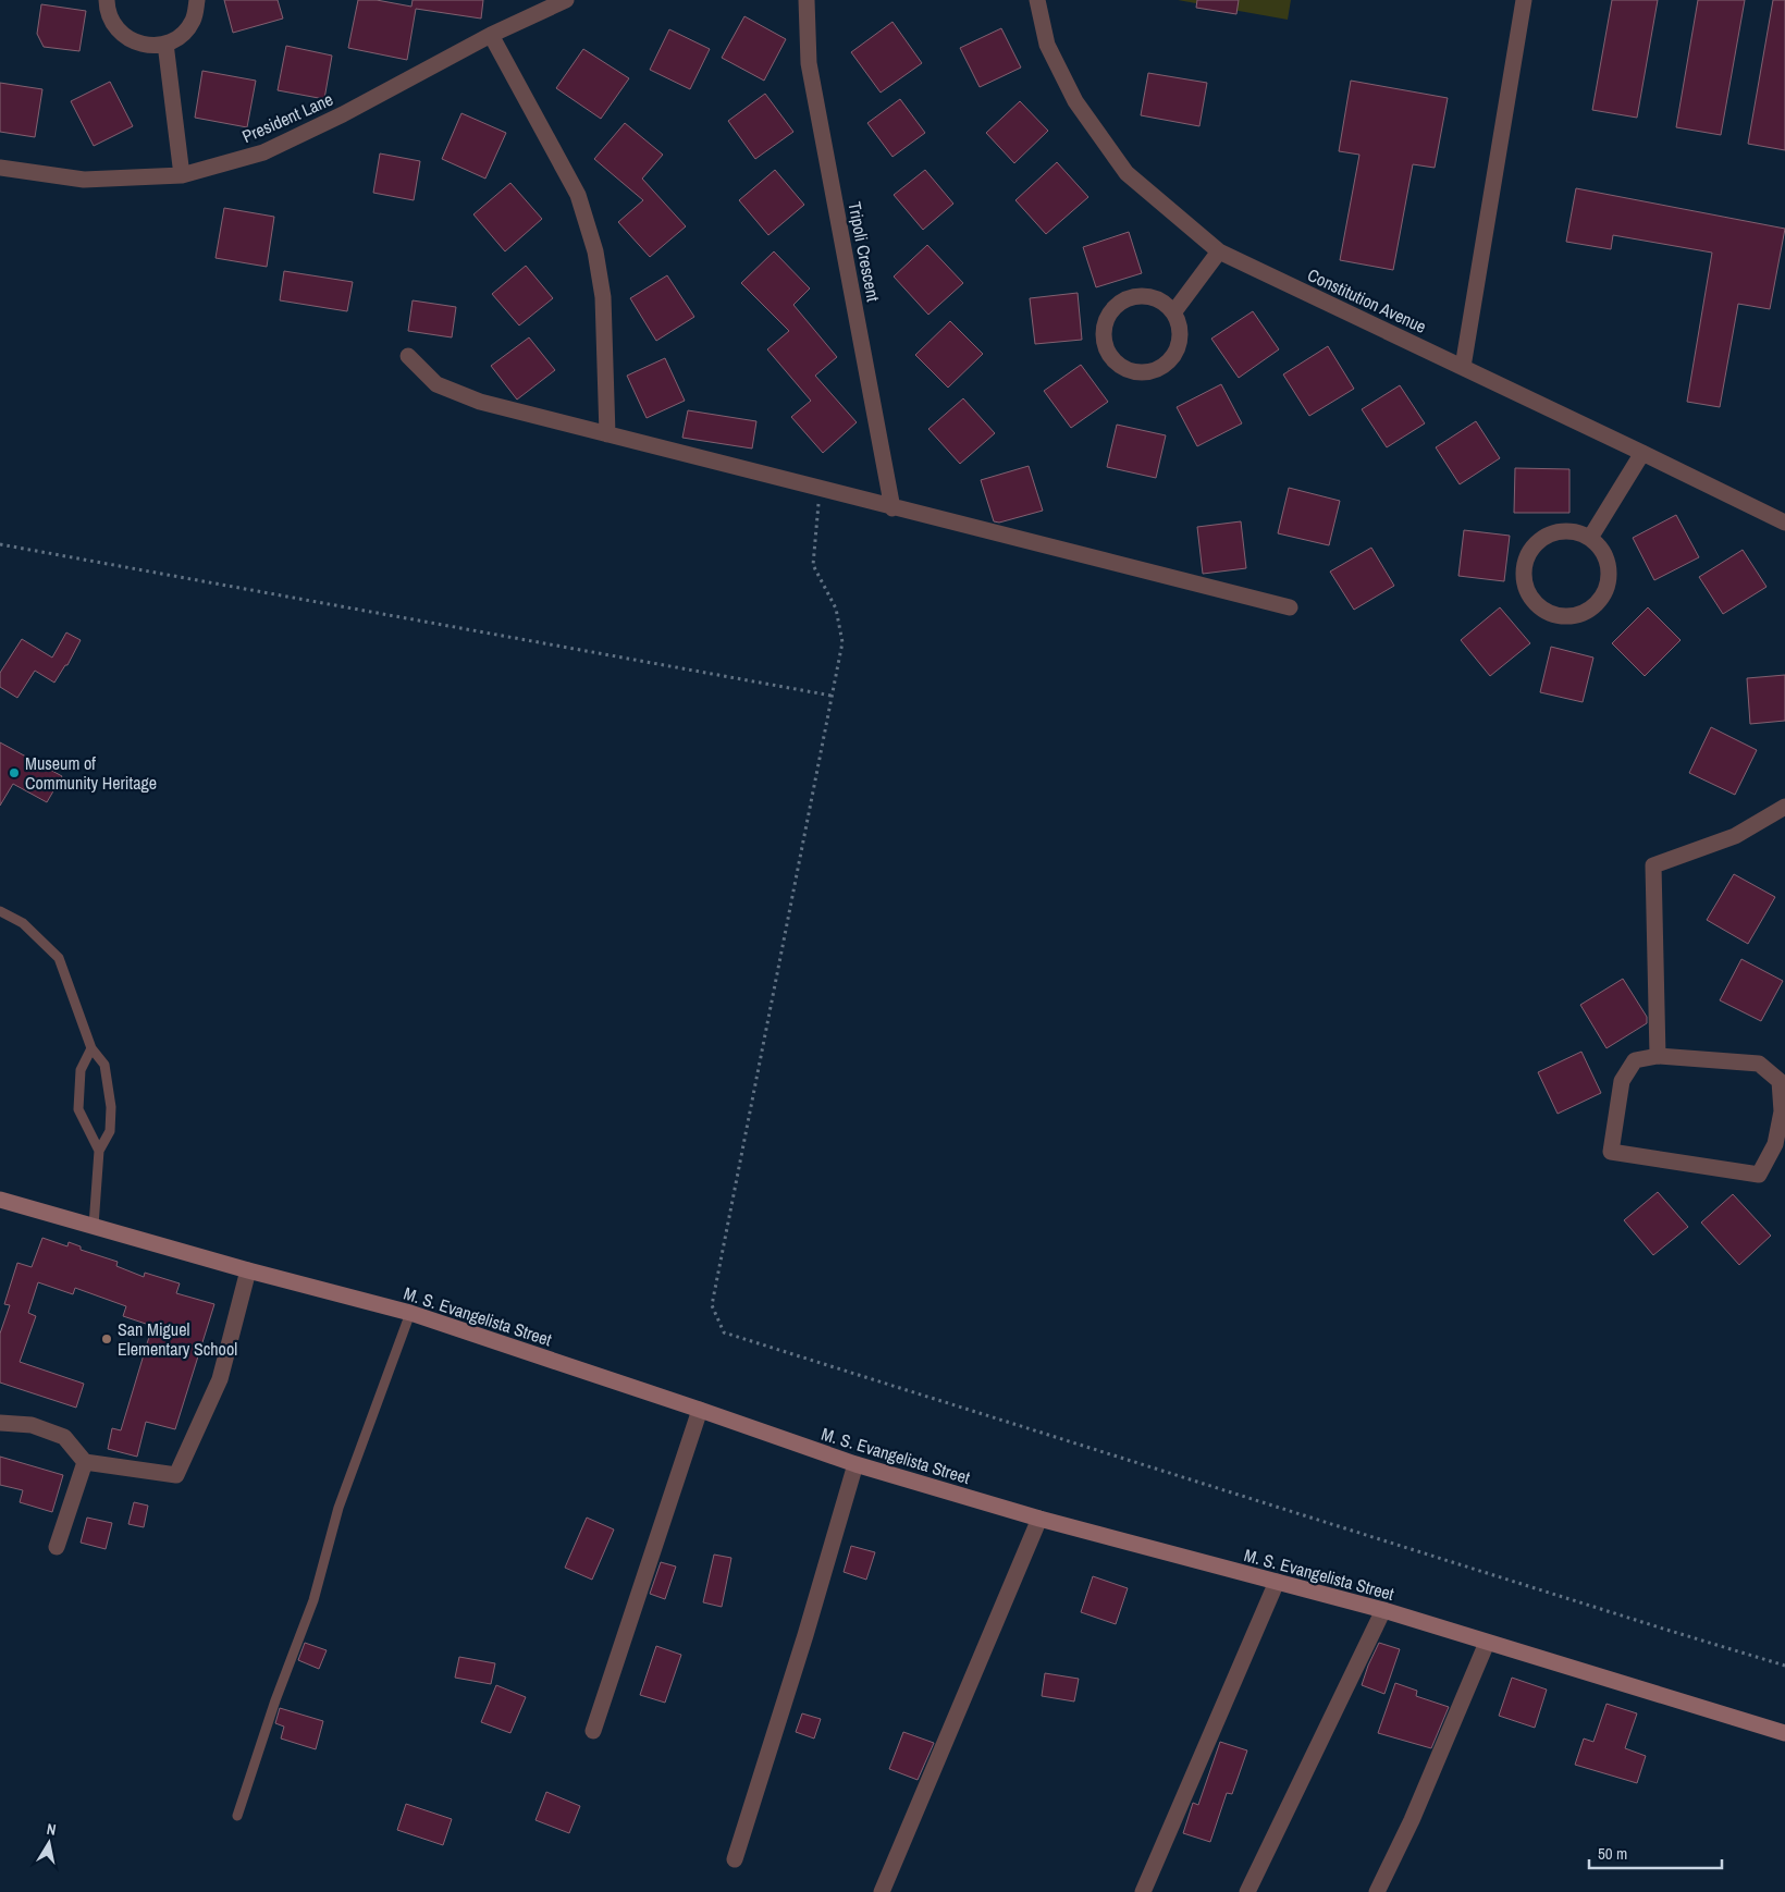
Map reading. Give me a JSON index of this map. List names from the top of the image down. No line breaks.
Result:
{"streets":{"street":["President Lane","Tripoli Crescent","Constitution Avenue","M. S. Evangelista Street"]},"places":["Museum of Community Heritage","San Miguel Elementary School"],"scale_bar":"50 m","north":"top"}
